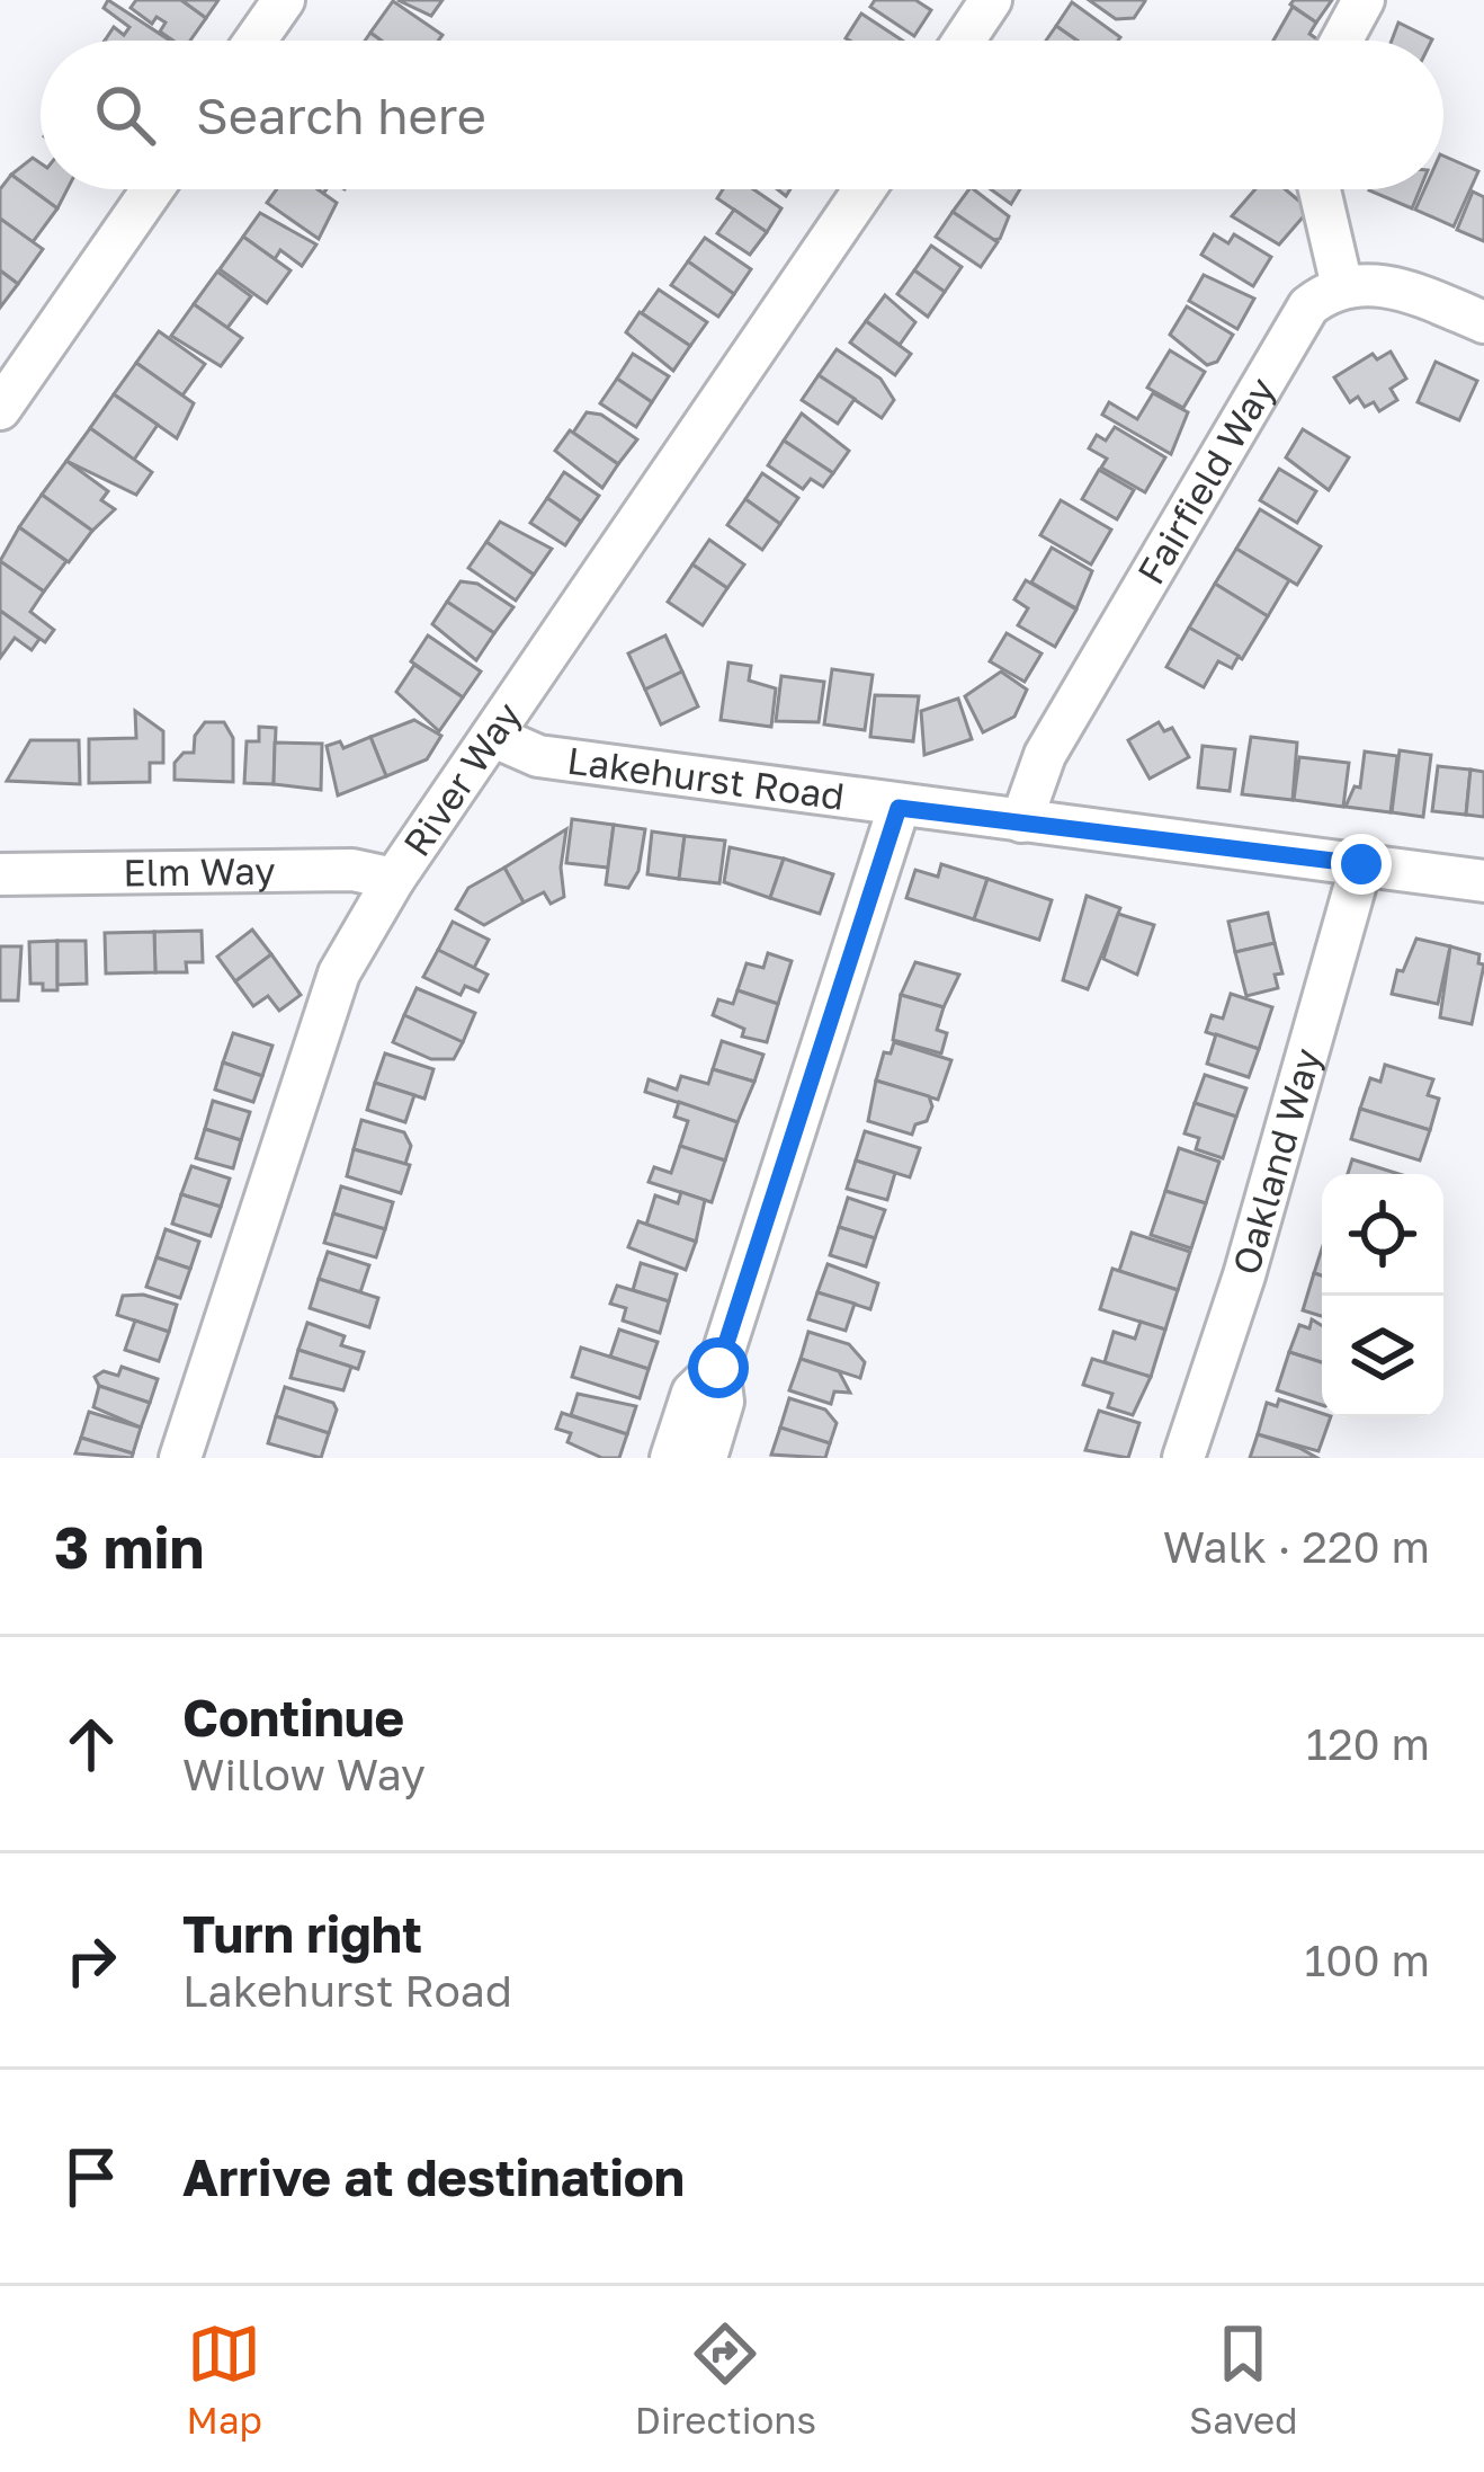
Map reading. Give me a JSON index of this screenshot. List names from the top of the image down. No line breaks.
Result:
{"streets":{"street":["Fairfield Way","River Way","Lakehurst Road","Elm Way","Oakland Way"]},"crossings":[["Fairfield Way","Lakehurst Road"],["River Way","Lakehurst Road"],["River Way","Elm Way"],["Lakehurst Road","Oakland Way"]],"page":{"search":"Search here","heading":["3 min","Walk · 220 m"],"list":[["Continue","Willow Way","120 m"],["Turn right","Lakehurst Road","100 m"],"Arrive at destination"],"nav":["Map","Directions","Saved"]}}
